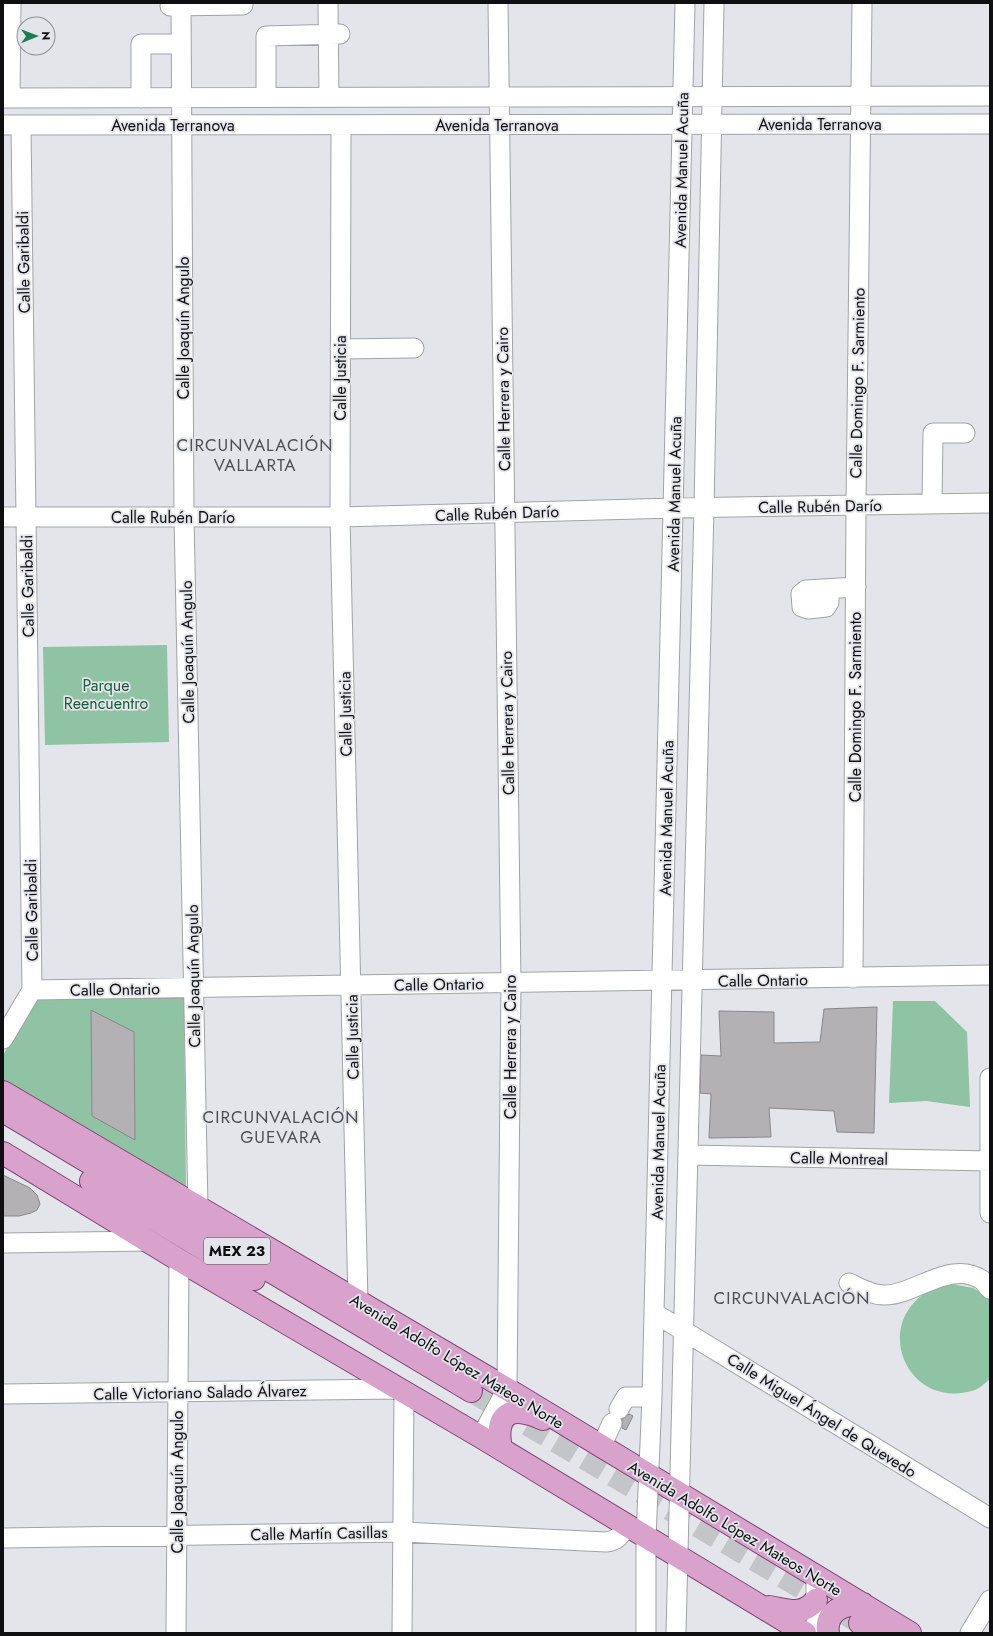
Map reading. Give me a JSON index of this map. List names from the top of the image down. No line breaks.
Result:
{"streets":{"main road":["MEX 23","Avenida Adolfo López Mateos Norte"],"street":["Avenida Terranova","Avenida Manuel Acuña","Calle Garibaldi","Calle Joaquín Angulo","Calle Justicia","Calle Domingo F. Sarmiento","Calle Herrera y Cairo","Calle Rubén Darío","Calle Ontario","Calle Montreal","Calle Victoriano Salado Álvarez","Calle Miguel Ángel de Quevedo","Calle Martín Casillas"]},"crossings":[["Avenida Terranova","Avenida Manuel Acuña"],["Avenida Terranova","Calle Garibaldi"],["Avenida Terranova","Calle Joaquín Angulo"],["Avenida Terranova","Calle Justicia"],["Avenida Terranova","Calle Domingo F. Sarmiento"],["Avenida Terranova","Calle Herrera y Cairo"],["Avenida Manuel Acuña","Calle Rubén Darío"],["Avenida Manuel Acuña","Calle Ontario"],["Avenida Manuel Acuña","Calle Montreal"],["Avenida Manuel Acuña","Avenida Adolfo López Mateos Norte"],["Avenida Manuel Acuña","Calle Miguel Ángel de Quevedo"],["Calle Garibaldi","Calle Rubén Darío"],["Calle Garibaldi","Calle Ontario"],["Calle Joaquín Angulo","Calle Rubén Darío"],["Calle Joaquín Angulo","Calle Ontario"],["Calle Joaquín Angulo","Avenida Adolfo López Mateos Norte"],["Calle Joaquín Angulo","Calle Victoriano Salado Álvarez"],["Calle Joaquín Angulo","Calle Martín Casillas"],["Calle Justicia","Calle Rubén Darío"],["Calle Justicia","Calle Ontario"],["Calle Justicia","Avenida Adolfo López Mateos Norte"],["Calle Domingo F. Sarmiento","Calle Rubén Darío"],["Calle Domingo F. Sarmiento","Calle Ontario"],["Calle Herrera y Cairo","Calle Rubén Darío"],["Calle Herrera y Cairo","Calle Ontario"],["Calle Herrera y Cairo","Avenida Adolfo López Mateos Norte"]],"districts":["CIRCUNVALACIÓN VALLARTA","CIRCUNVALACIÓN GUEVARA","CIRCUNVALACIÓN"],"parks":["Parque Reencuentro"],"north":"right"}
